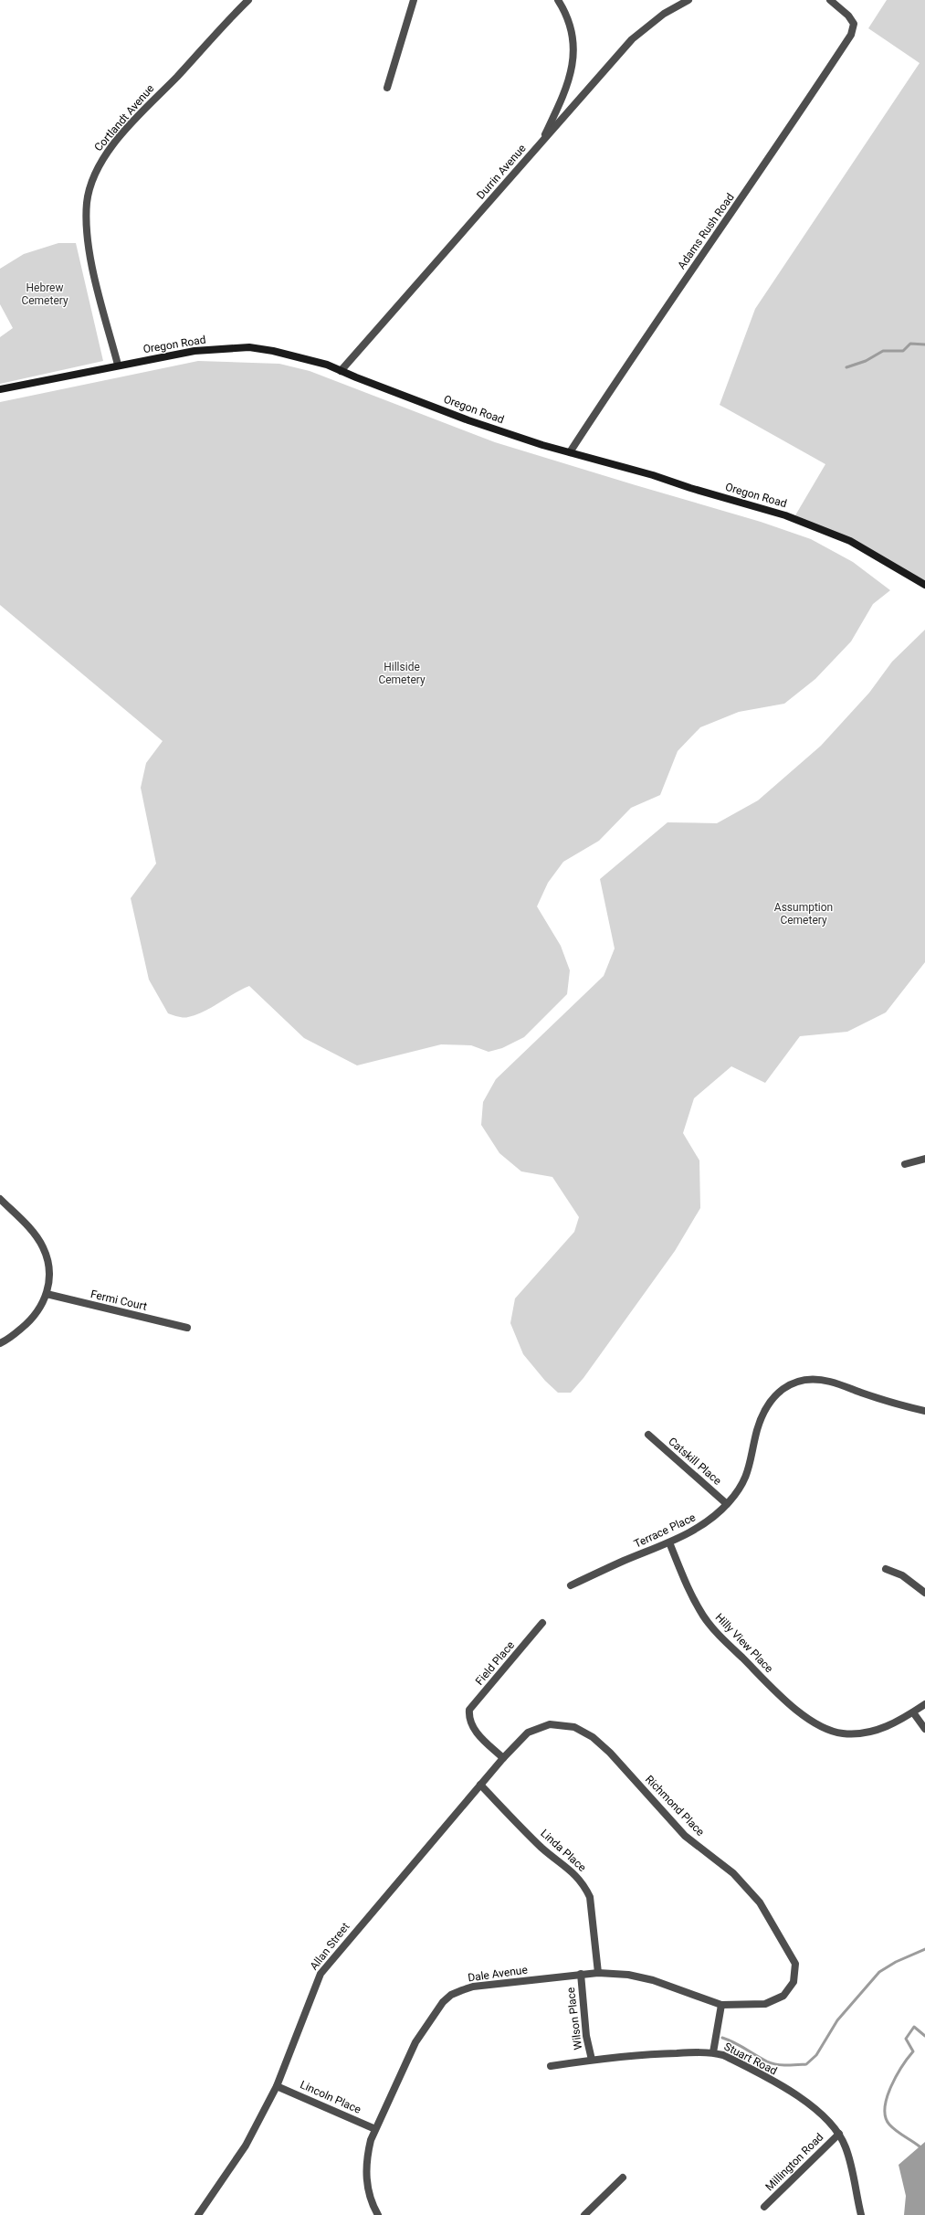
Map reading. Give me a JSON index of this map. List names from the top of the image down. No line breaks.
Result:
{"streets":{"street":["Cortlandt Avenue","Durrin Avenue","Adams Rush Road","Oregon Road","Fermi Court","Catskill Place","Terrace Place","Hilly View Place","Field Place","Richmond Place","Linda Place","Allan Street","Dale Avenue","Wilson Place","Stuart Road","Lincoln Place","Millington Road"]},"crossings":[["Cortlandt Avenue","Oregon Road"],["Durrin Avenue","Oregon Road"],["Adams Rush Road","Oregon Road"],["Catskill Place","Terrace Place"],["Terrace Place","Hilly View Place"],["Field Place","Richmond Place"],["Field Place","Allan Street"],["Richmond Place","Allan Street"],["Richmond Place","Dale Avenue"],["Linda Place","Allan Street"],["Linda Place","Dale Avenue"],["Allan Street","Lincoln Place"],["Dale Avenue","Wilson Place"],["Dale Avenue","Lincoln Place"],["Wilson Place","Stuart Road"],["Stuart Road","Millington Road"]],"parks":["Hebrew Cemetery","Hillside Cemetery","Assumption Cemetery"]}
